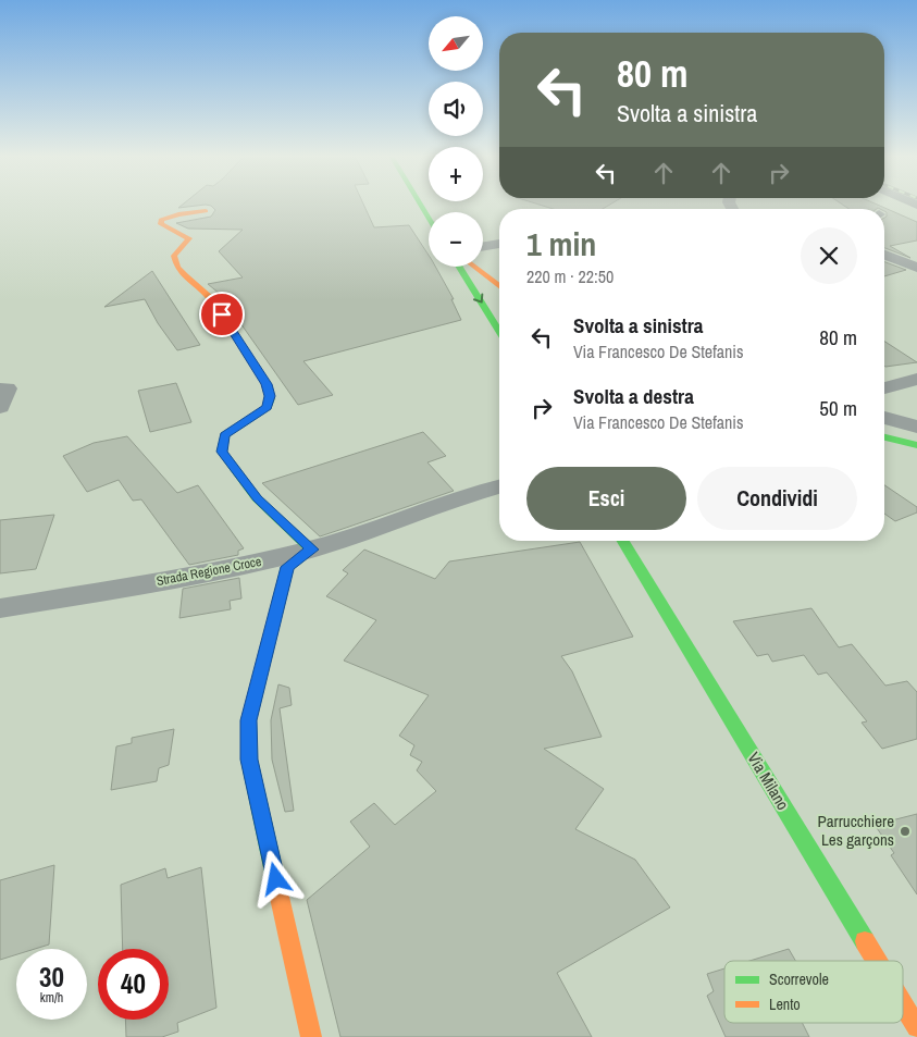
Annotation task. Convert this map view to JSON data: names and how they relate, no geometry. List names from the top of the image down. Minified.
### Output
{"streets":{"main road":["Via Milano"],"street":["Strada Regione Croce"]},"places":["Parrucchiere Les garçons"],"legend":["Scorrevole","Lento"],"north":"bottom left","page":{"map_buttons":["+","−"],"turn":["80 m","Svolta a sinistra"],"heading":["1 min","220 m · 22:50"],"list":[{"name":"Svolta a sinistra","note":"Via Francesco De Stefanis","value":"80 m"},{"name":"Svolta a destra","note":"Via Francesco De Stefanis","value":"50 m"}],"buttons":["Esci","Condividi"],"speed":"30 km/h","limit":"40"}}
